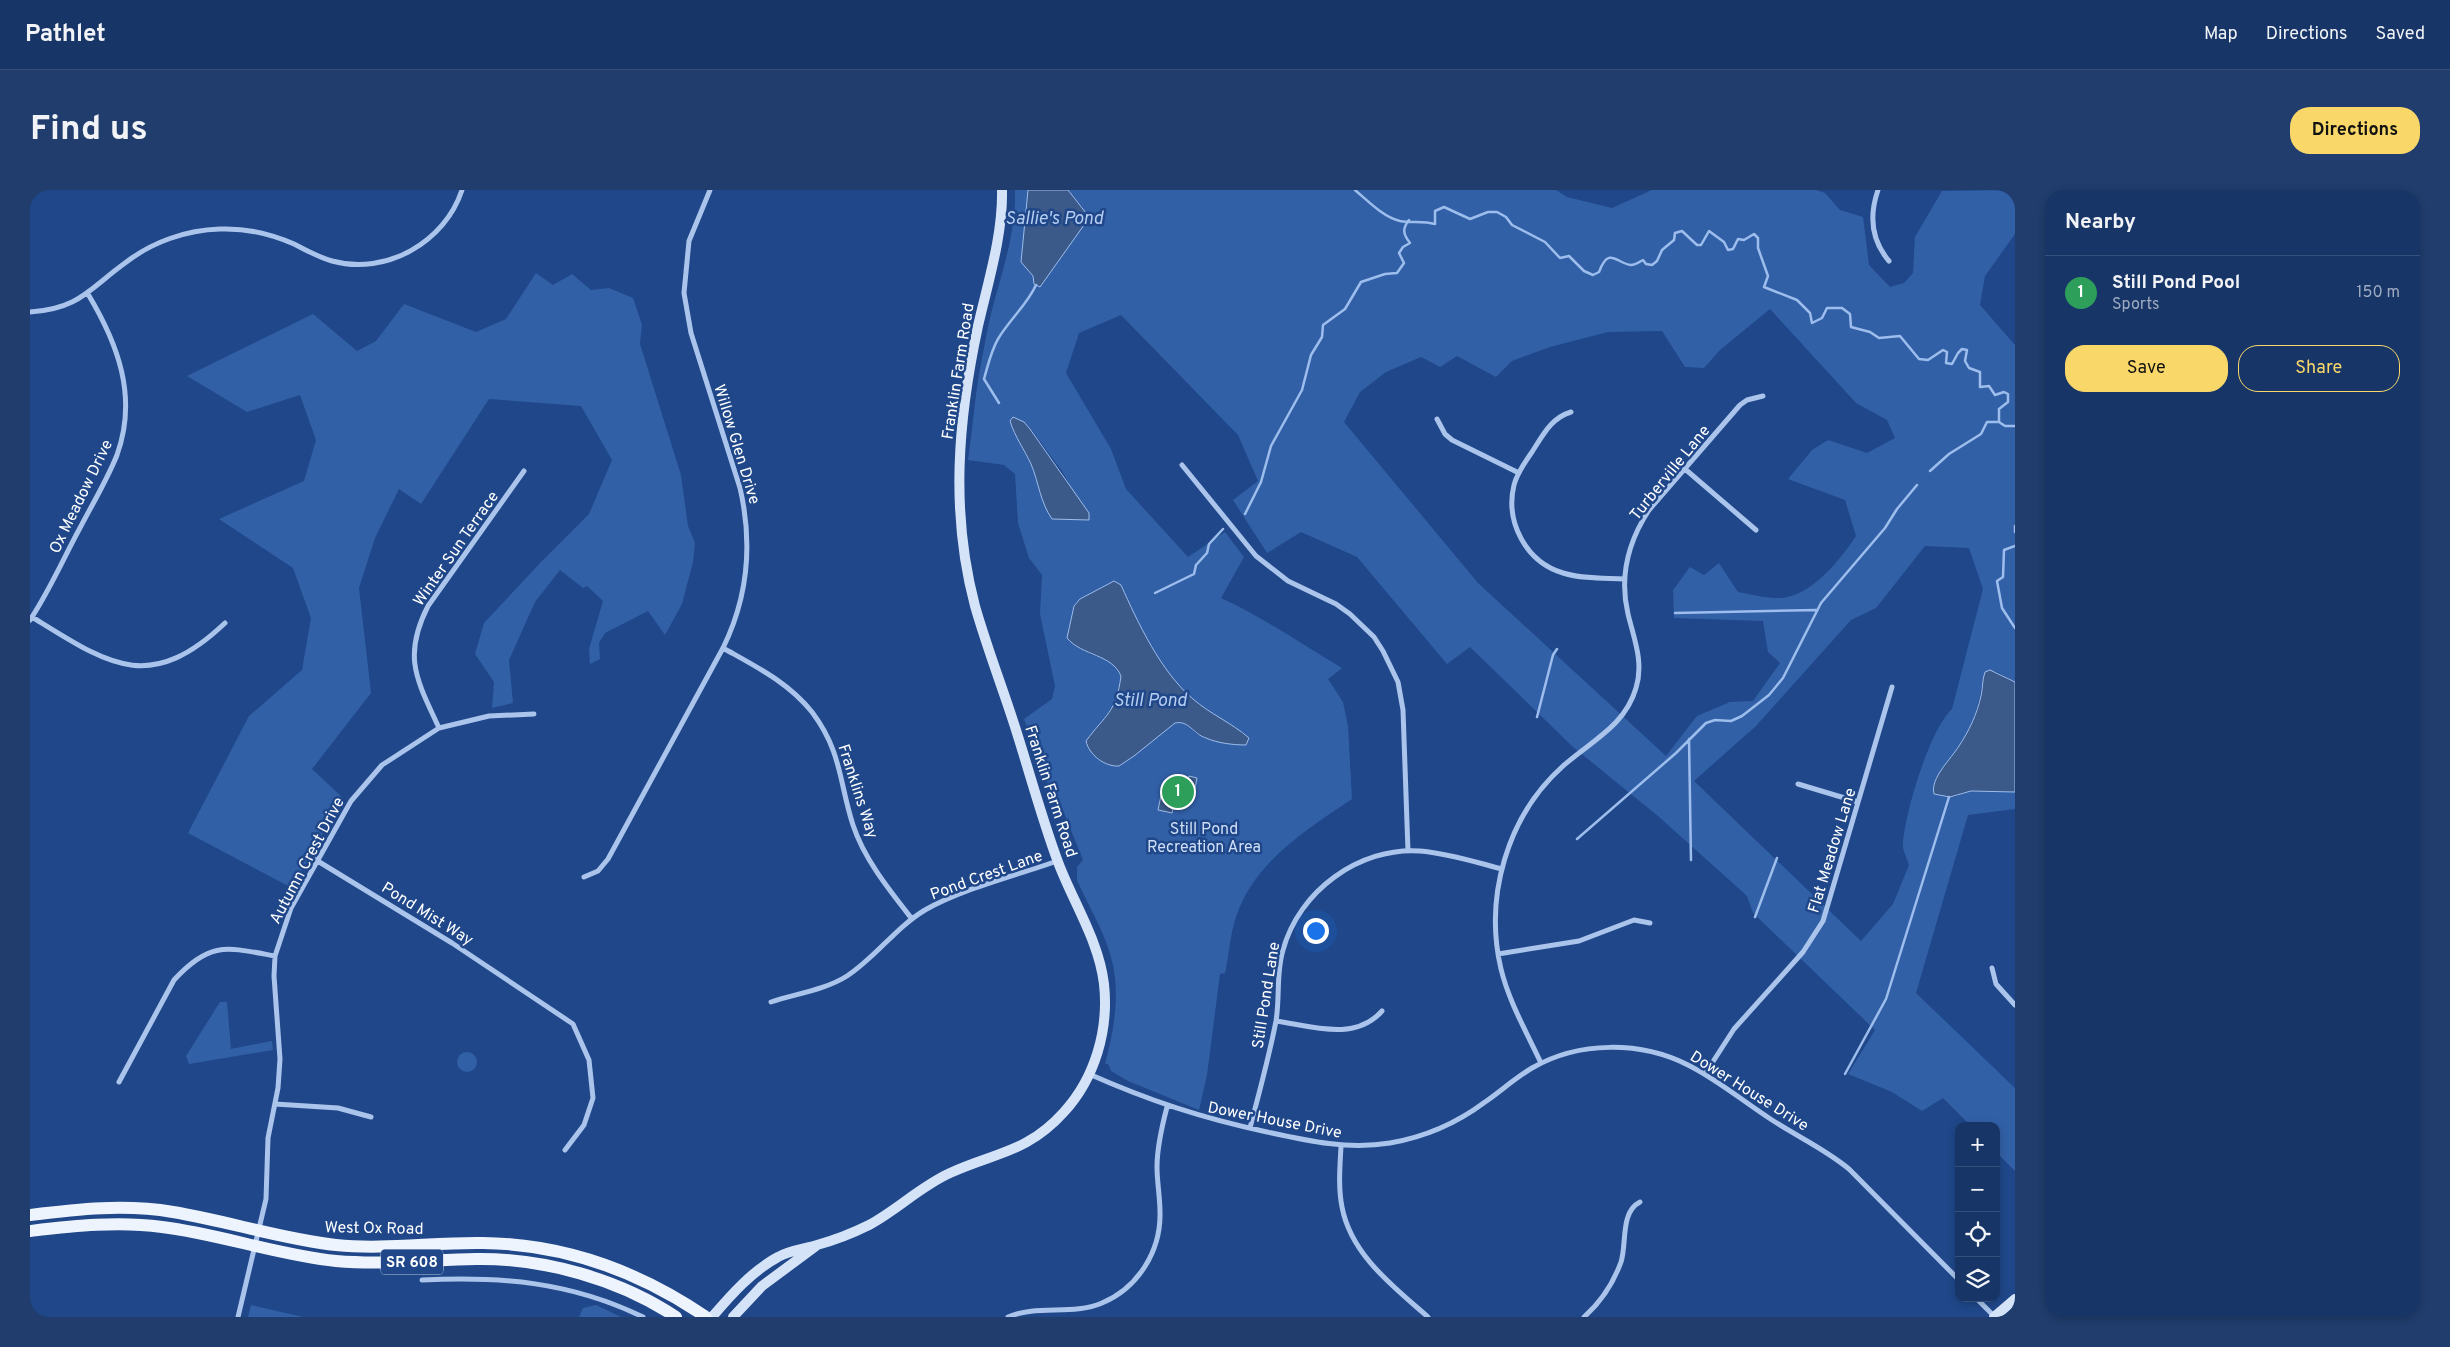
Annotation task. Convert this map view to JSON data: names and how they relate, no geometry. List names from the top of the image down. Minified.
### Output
{"streets":{"main road":["West Ox Road","SR 608"],"street":["Franklin Farm Road","Willow Glen Drive","Turberville Lane","Ox Meadow Drive","Winter Sun Terrace","Franklins Way","Flat Meadow Lane","Autumn Crest Drive","Pond Crest Lane","Pond Mist Way","Still Pond Lane","Dower House Drive"]},"crossings":[["Franklin Farm Road","Pond Crest Lane"],["Franklin Farm Road","Dower House Drive"],["Willow Glen Drive","Franklins Way"],["Turberville Lane","Still Pond Lane"],["Turberville Lane","Dower House Drive"],["Winter Sun Terrace","Autumn Crest Drive"],["Franklins Way","Pond Crest Lane"],["Flat Meadow Lane","Dower House Drive"],["Autumn Crest Drive","Pond Mist Way"],["Autumn Crest Drive","West Ox Road"],["Still Pond Lane","Dower House Drive"]],"water":["Sallie's Pond","Still Pond"],"parks":["Still Pond Recreation Area"],"page":{"header":"Pathlet","nav":["Map","Directions","Saved"],"buttons":["Directions",["Save","Share"]],"title":"Find us","heading":"Nearby","list":[{"mark":"1","name":"Still Pond Pool","note":"Sports","value":"150 m"}],"pins":"1","map_buttons":["+","−"]}}
